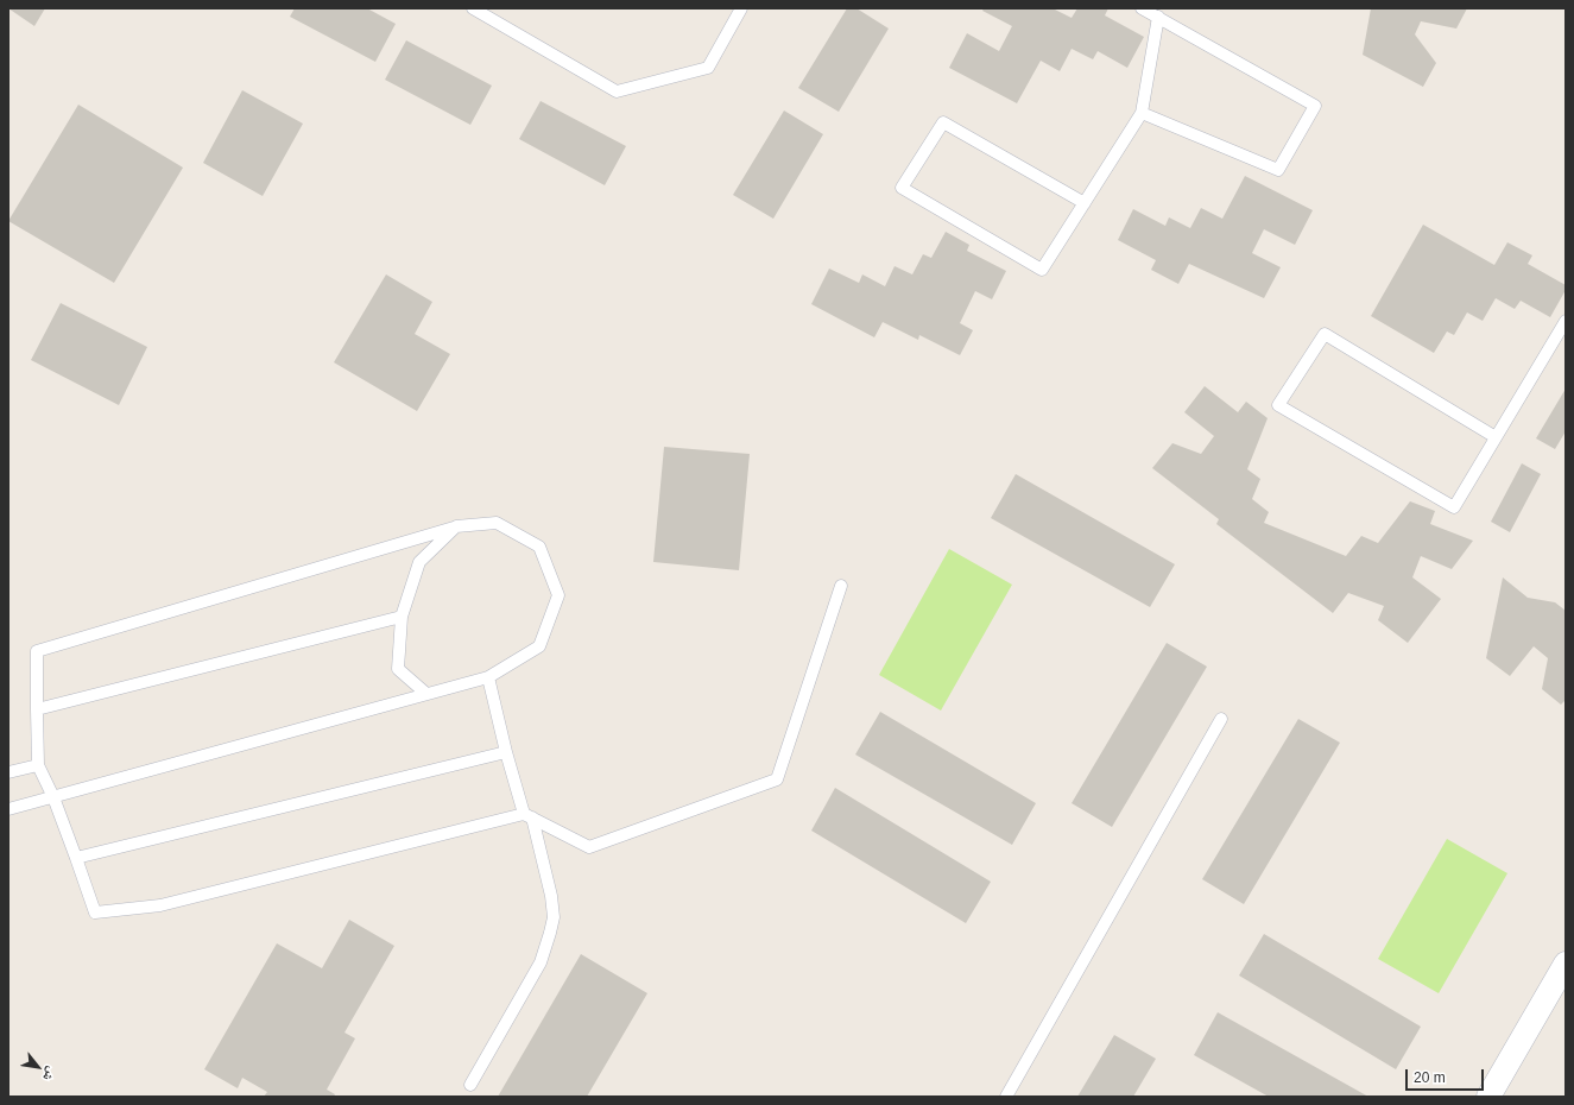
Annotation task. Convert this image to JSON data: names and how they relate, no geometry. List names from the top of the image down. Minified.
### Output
{"scale_bar":"20 m","north":"bottom right"}
